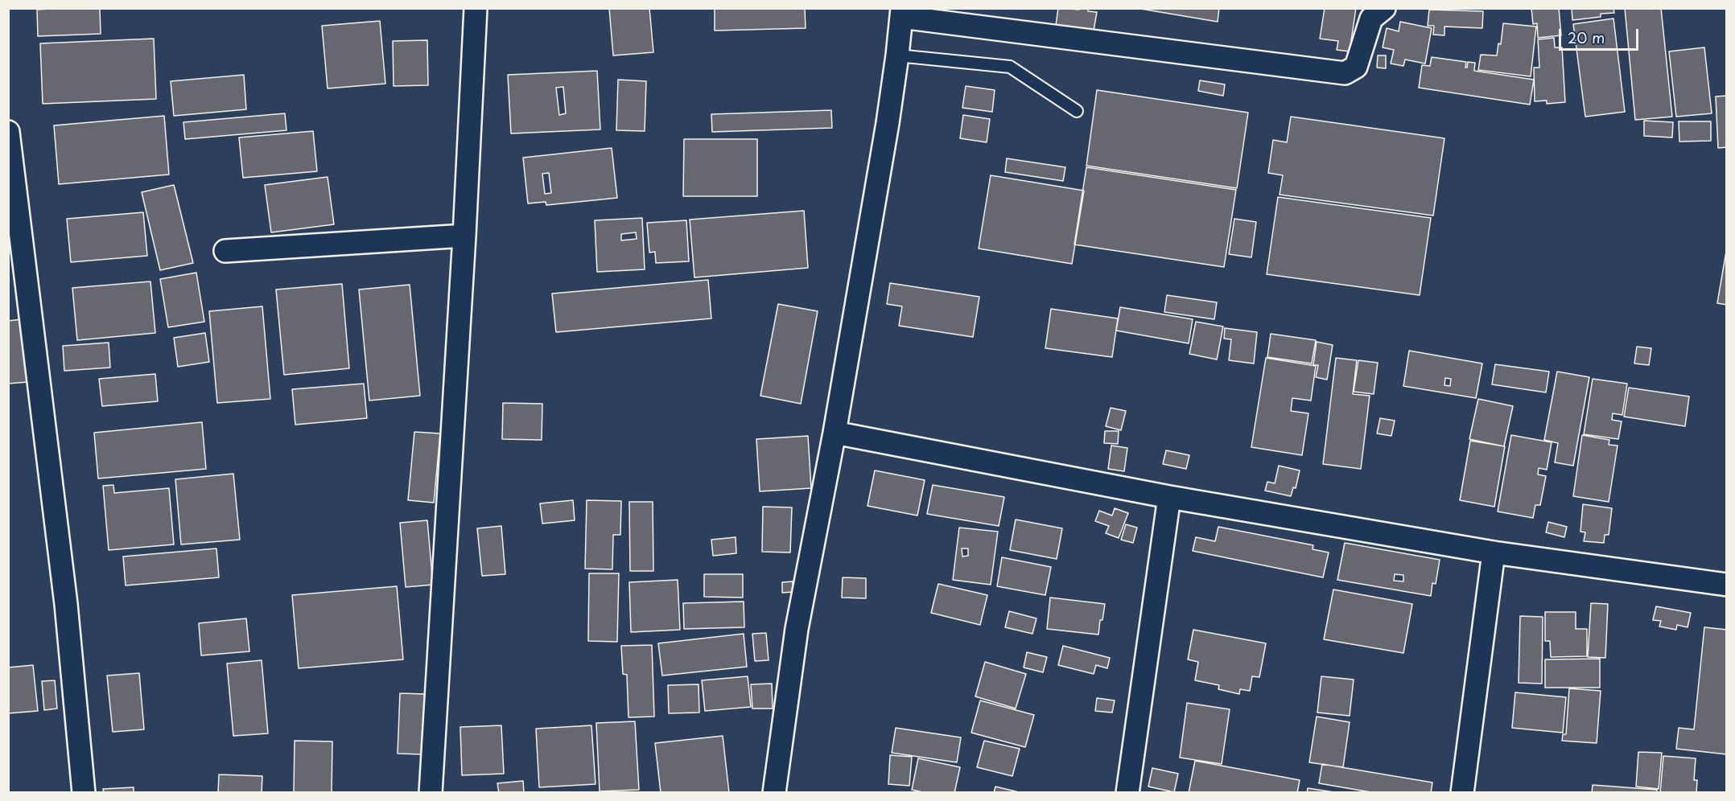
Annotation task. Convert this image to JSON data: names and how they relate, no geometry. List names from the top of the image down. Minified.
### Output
{"scale_bar":"20 m"}
